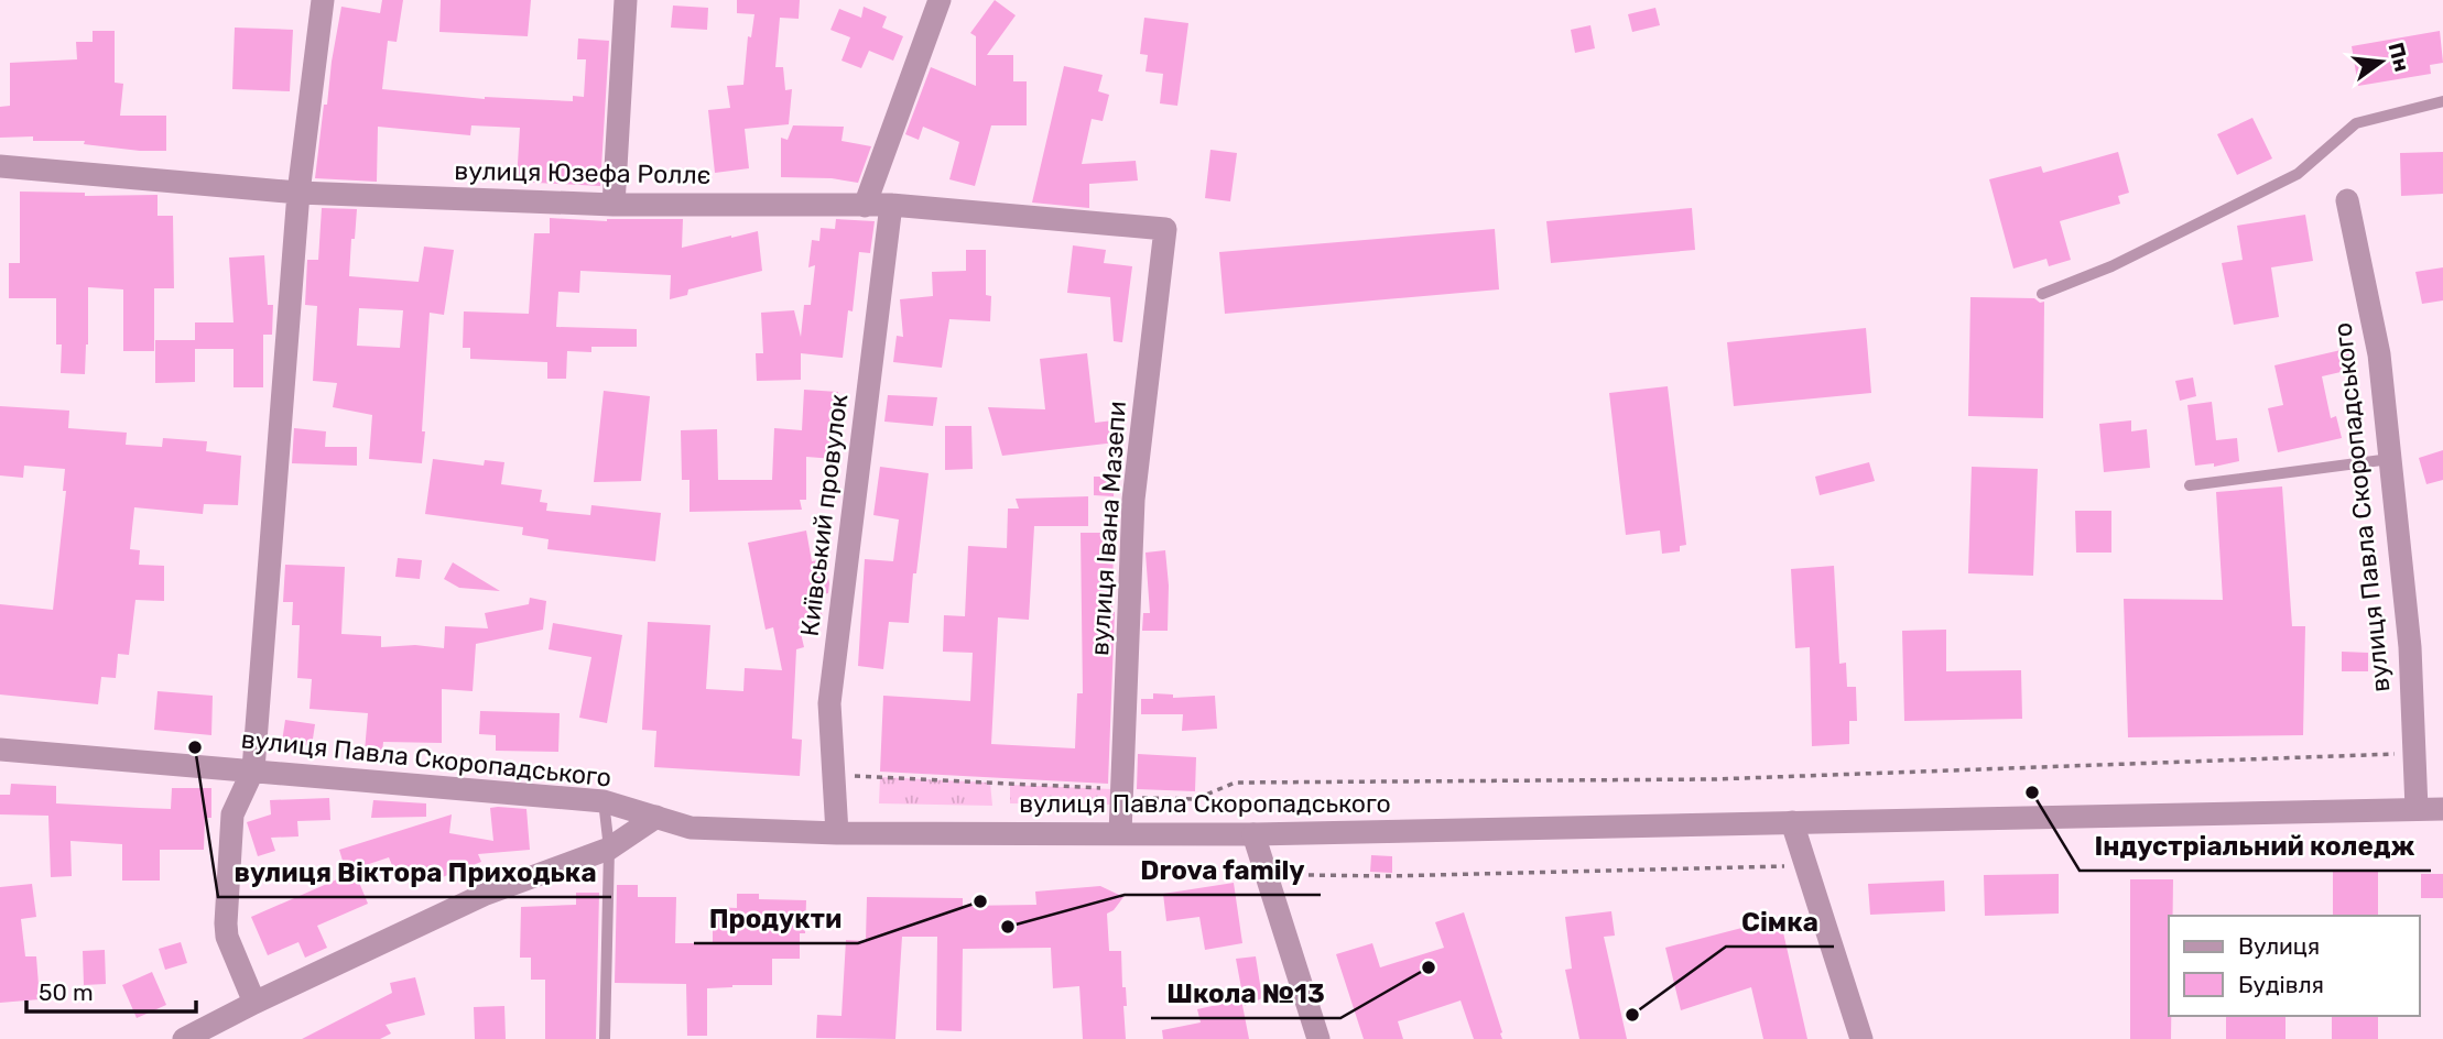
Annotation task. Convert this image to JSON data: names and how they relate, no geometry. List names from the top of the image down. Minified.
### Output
{"streets":{"street":["вулиця Юзефа Роллє","вулиця Павла Скоропадського","Київський провулок","вулиця Івана Мазепи"]},"crossings":[["вулиця Юзефа Роллє","Київський провулок"],["вулиця Юзефа Роллє","вулиця Івана Мазепи"],["вулиця Павла Скоропадського","Київський провулок"],["вулиця Павла Скоропадського","вулиця Івана Мазепи"]],"places":["вулиця Віктора Приходька","Індустріальний коледж","Продукти","Drova family","Школа №13","Сімка"],"legend":["Вулиця","Будівля"],"scale_bar":"50 m","north":"right"}
